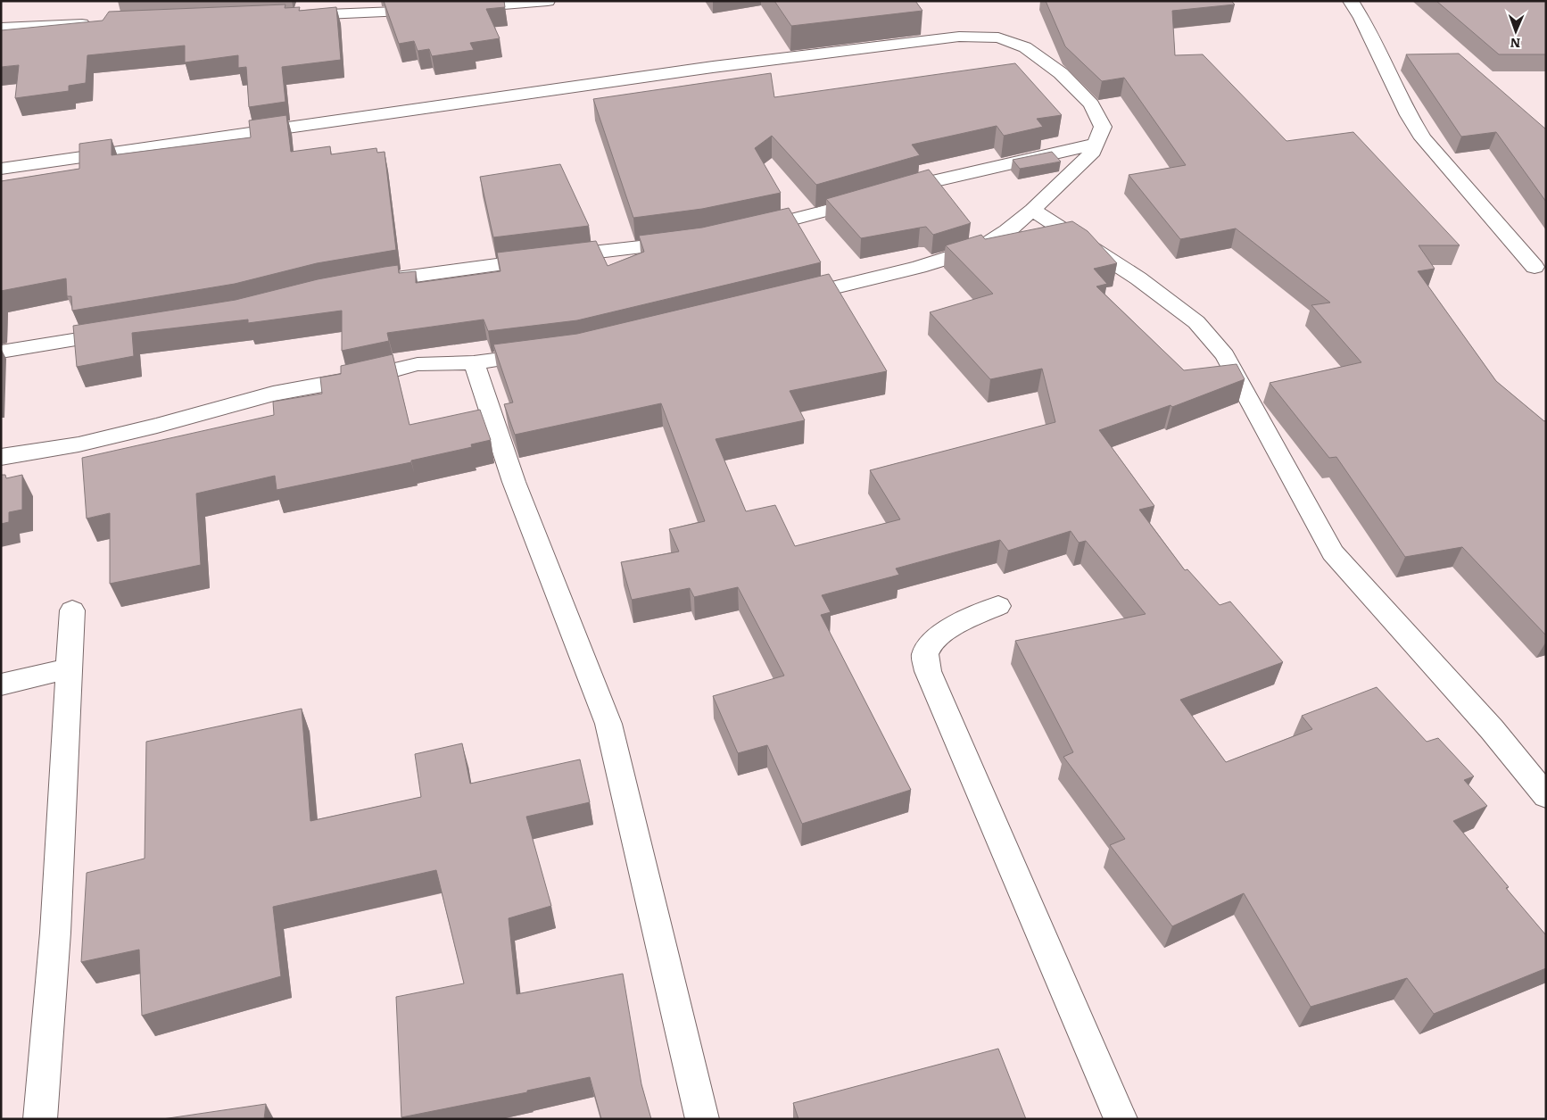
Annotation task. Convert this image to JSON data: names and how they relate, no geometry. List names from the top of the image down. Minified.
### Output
{"north":"bottom"}
